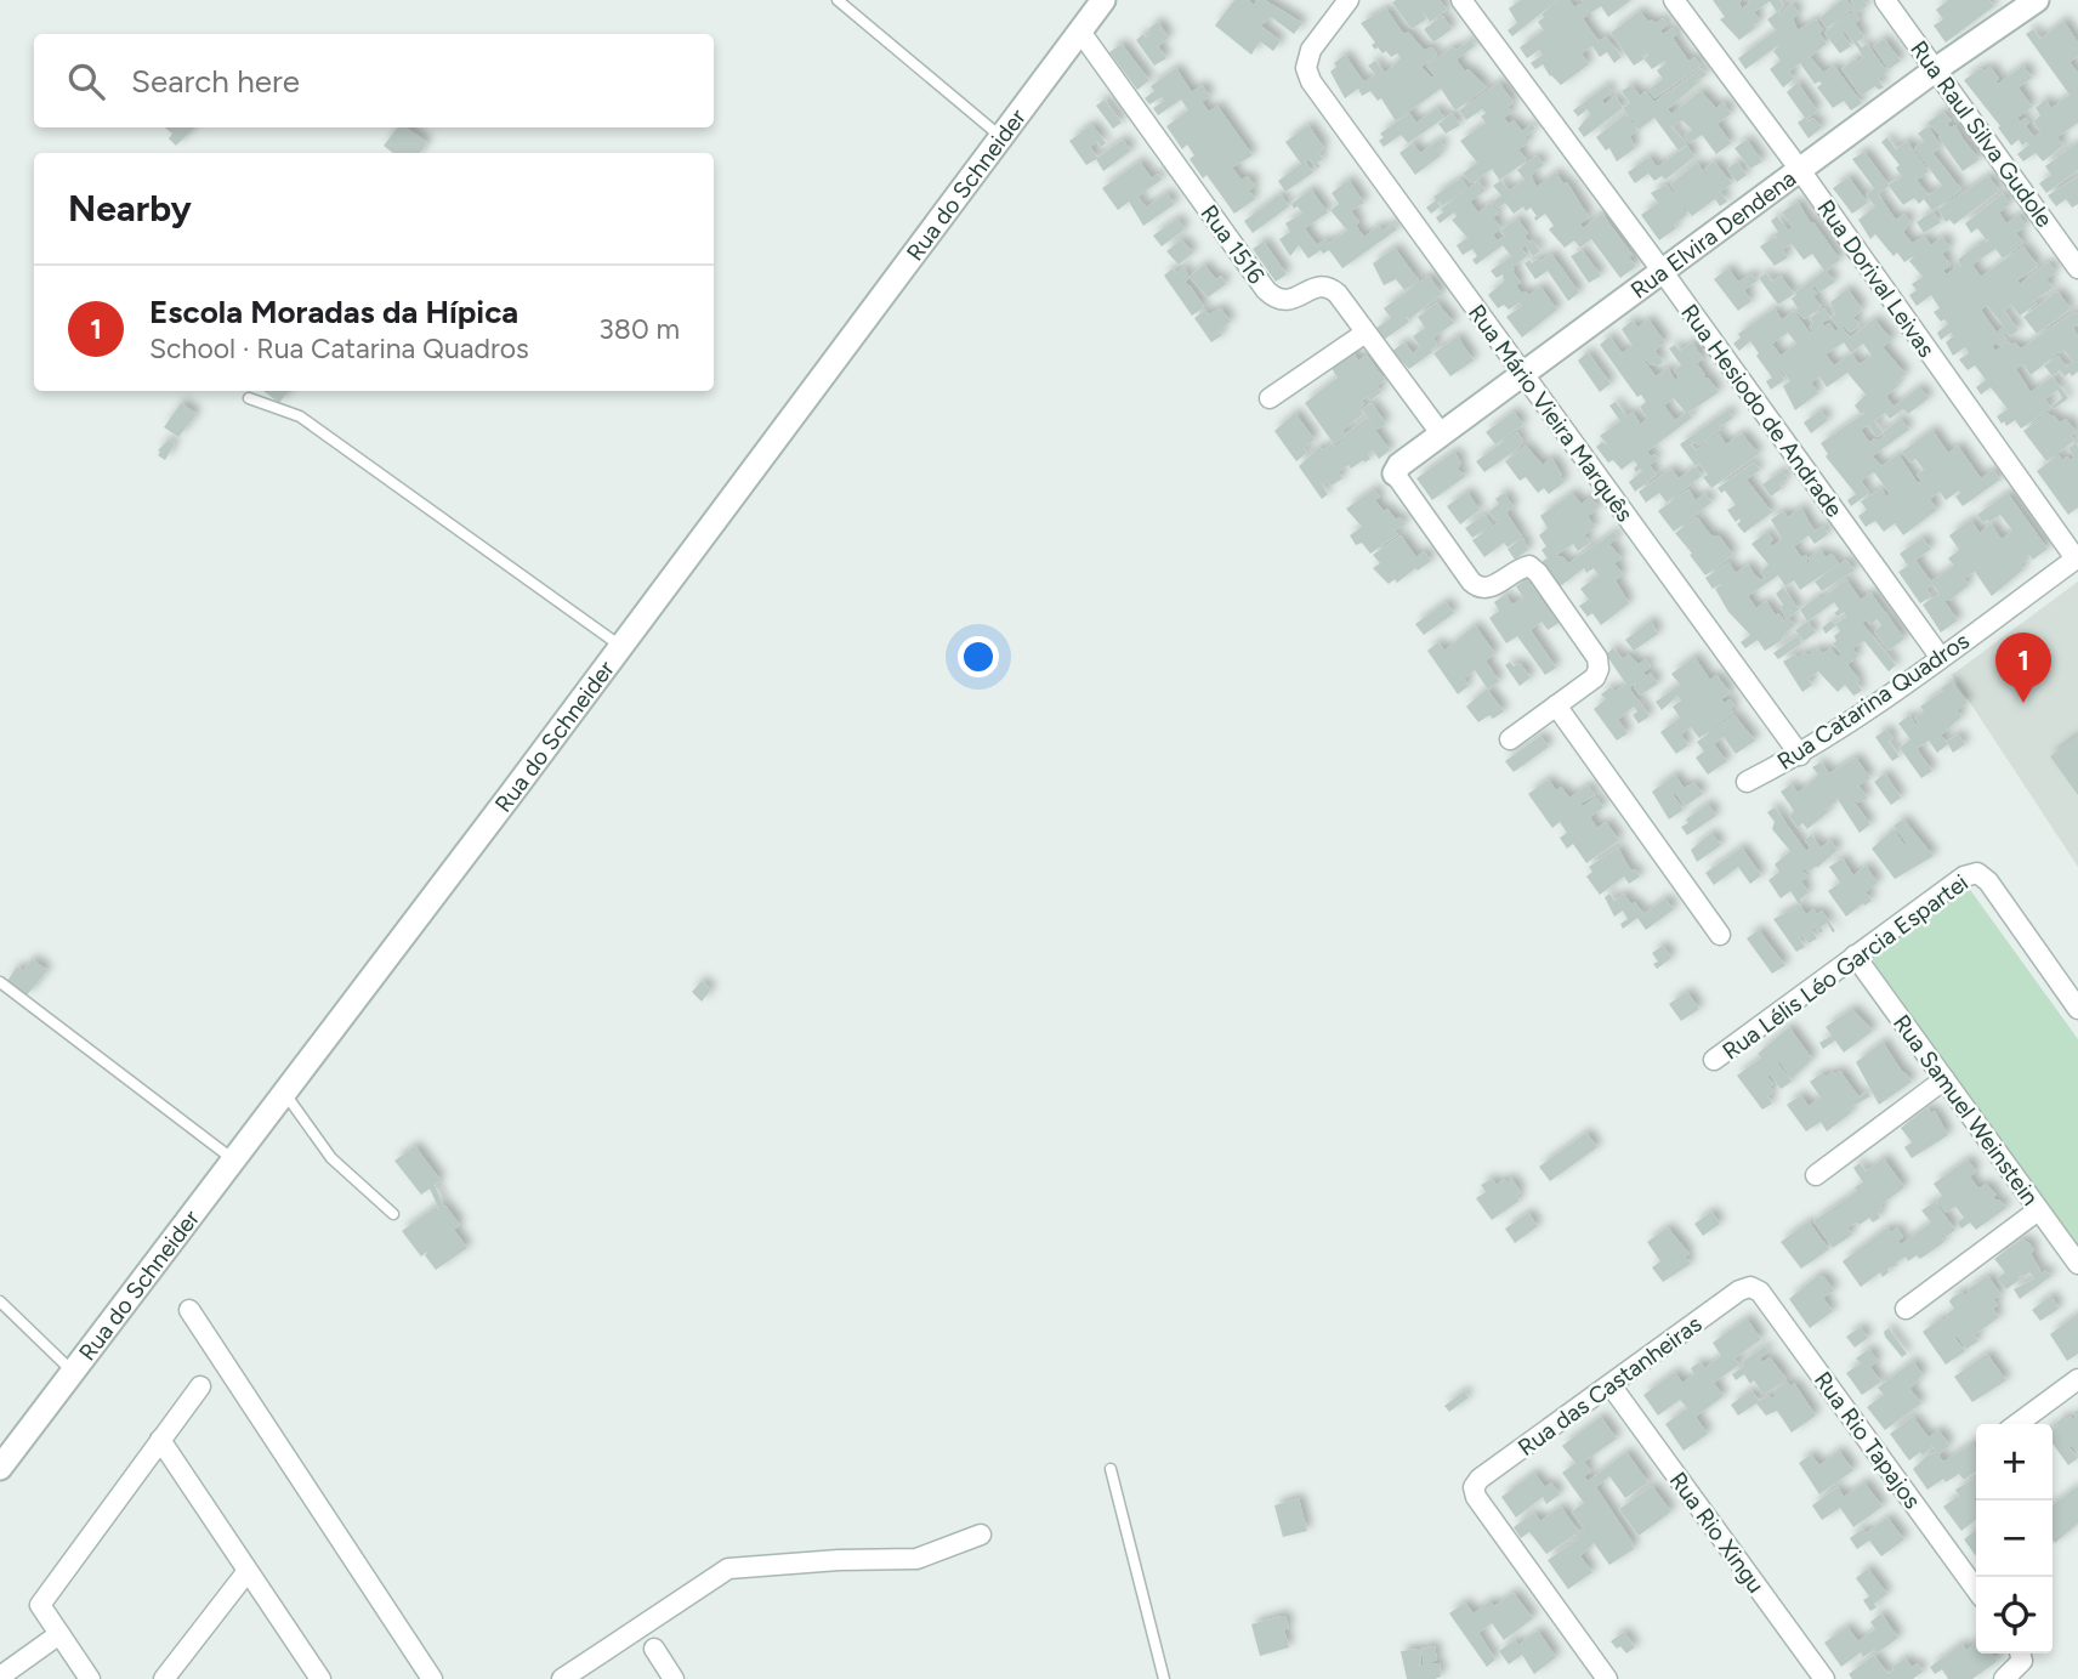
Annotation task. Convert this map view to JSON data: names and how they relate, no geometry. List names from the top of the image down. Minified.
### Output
{"streets":{"street":["Rua Raul Silva Gudole","Rua do Schneider","Rua Elvira Dendena","Rua 1516","Rua Dorival Leivas","Rua Hesiodo de Andrade","Rua Mário Vieira Marquês","Rua Catarina Quadros","Rua Lélis Léo Garcia Espartei","Rua Samuel Weinstein","Rua das Castanheiras","Rua Rio Tapajos","Rua Rio Xingu"]},"crossings":[["Rua Raul Silva Gudole","Rua Elvira Dendena"],["Rua do Schneider","Rua 1516"],["Rua Elvira Dendena","Rua 1516"],["Rua Elvira Dendena","Rua Dorival Leivas"],["Rua Elvira Dendena","Rua Hesiodo de Andrade"],["Rua Elvira Dendena","Rua Mário Vieira Marquês"],["Rua Dorival Leivas","Rua Catarina Quadros"],["Rua Hesiodo de Andrade","Rua Catarina Quadros"],["Rua Mário Vieira Marquês","Rua Catarina Quadros"],["Rua Lélis Léo Garcia Espartei","Rua Samuel Weinstein"],["Rua das Castanheiras","Rua Rio Tapajos"],["Rua das Castanheiras","Rua Rio Xingu"]],"page":{"search":"Search here","heading":"Nearby","list":[{"mark":"1","name":"Escola Moradas da Hípica","note":"School · Rua Catarina Quadros","value":"380 m"}],"pins":"1","map_buttons":["+","−"]}}
